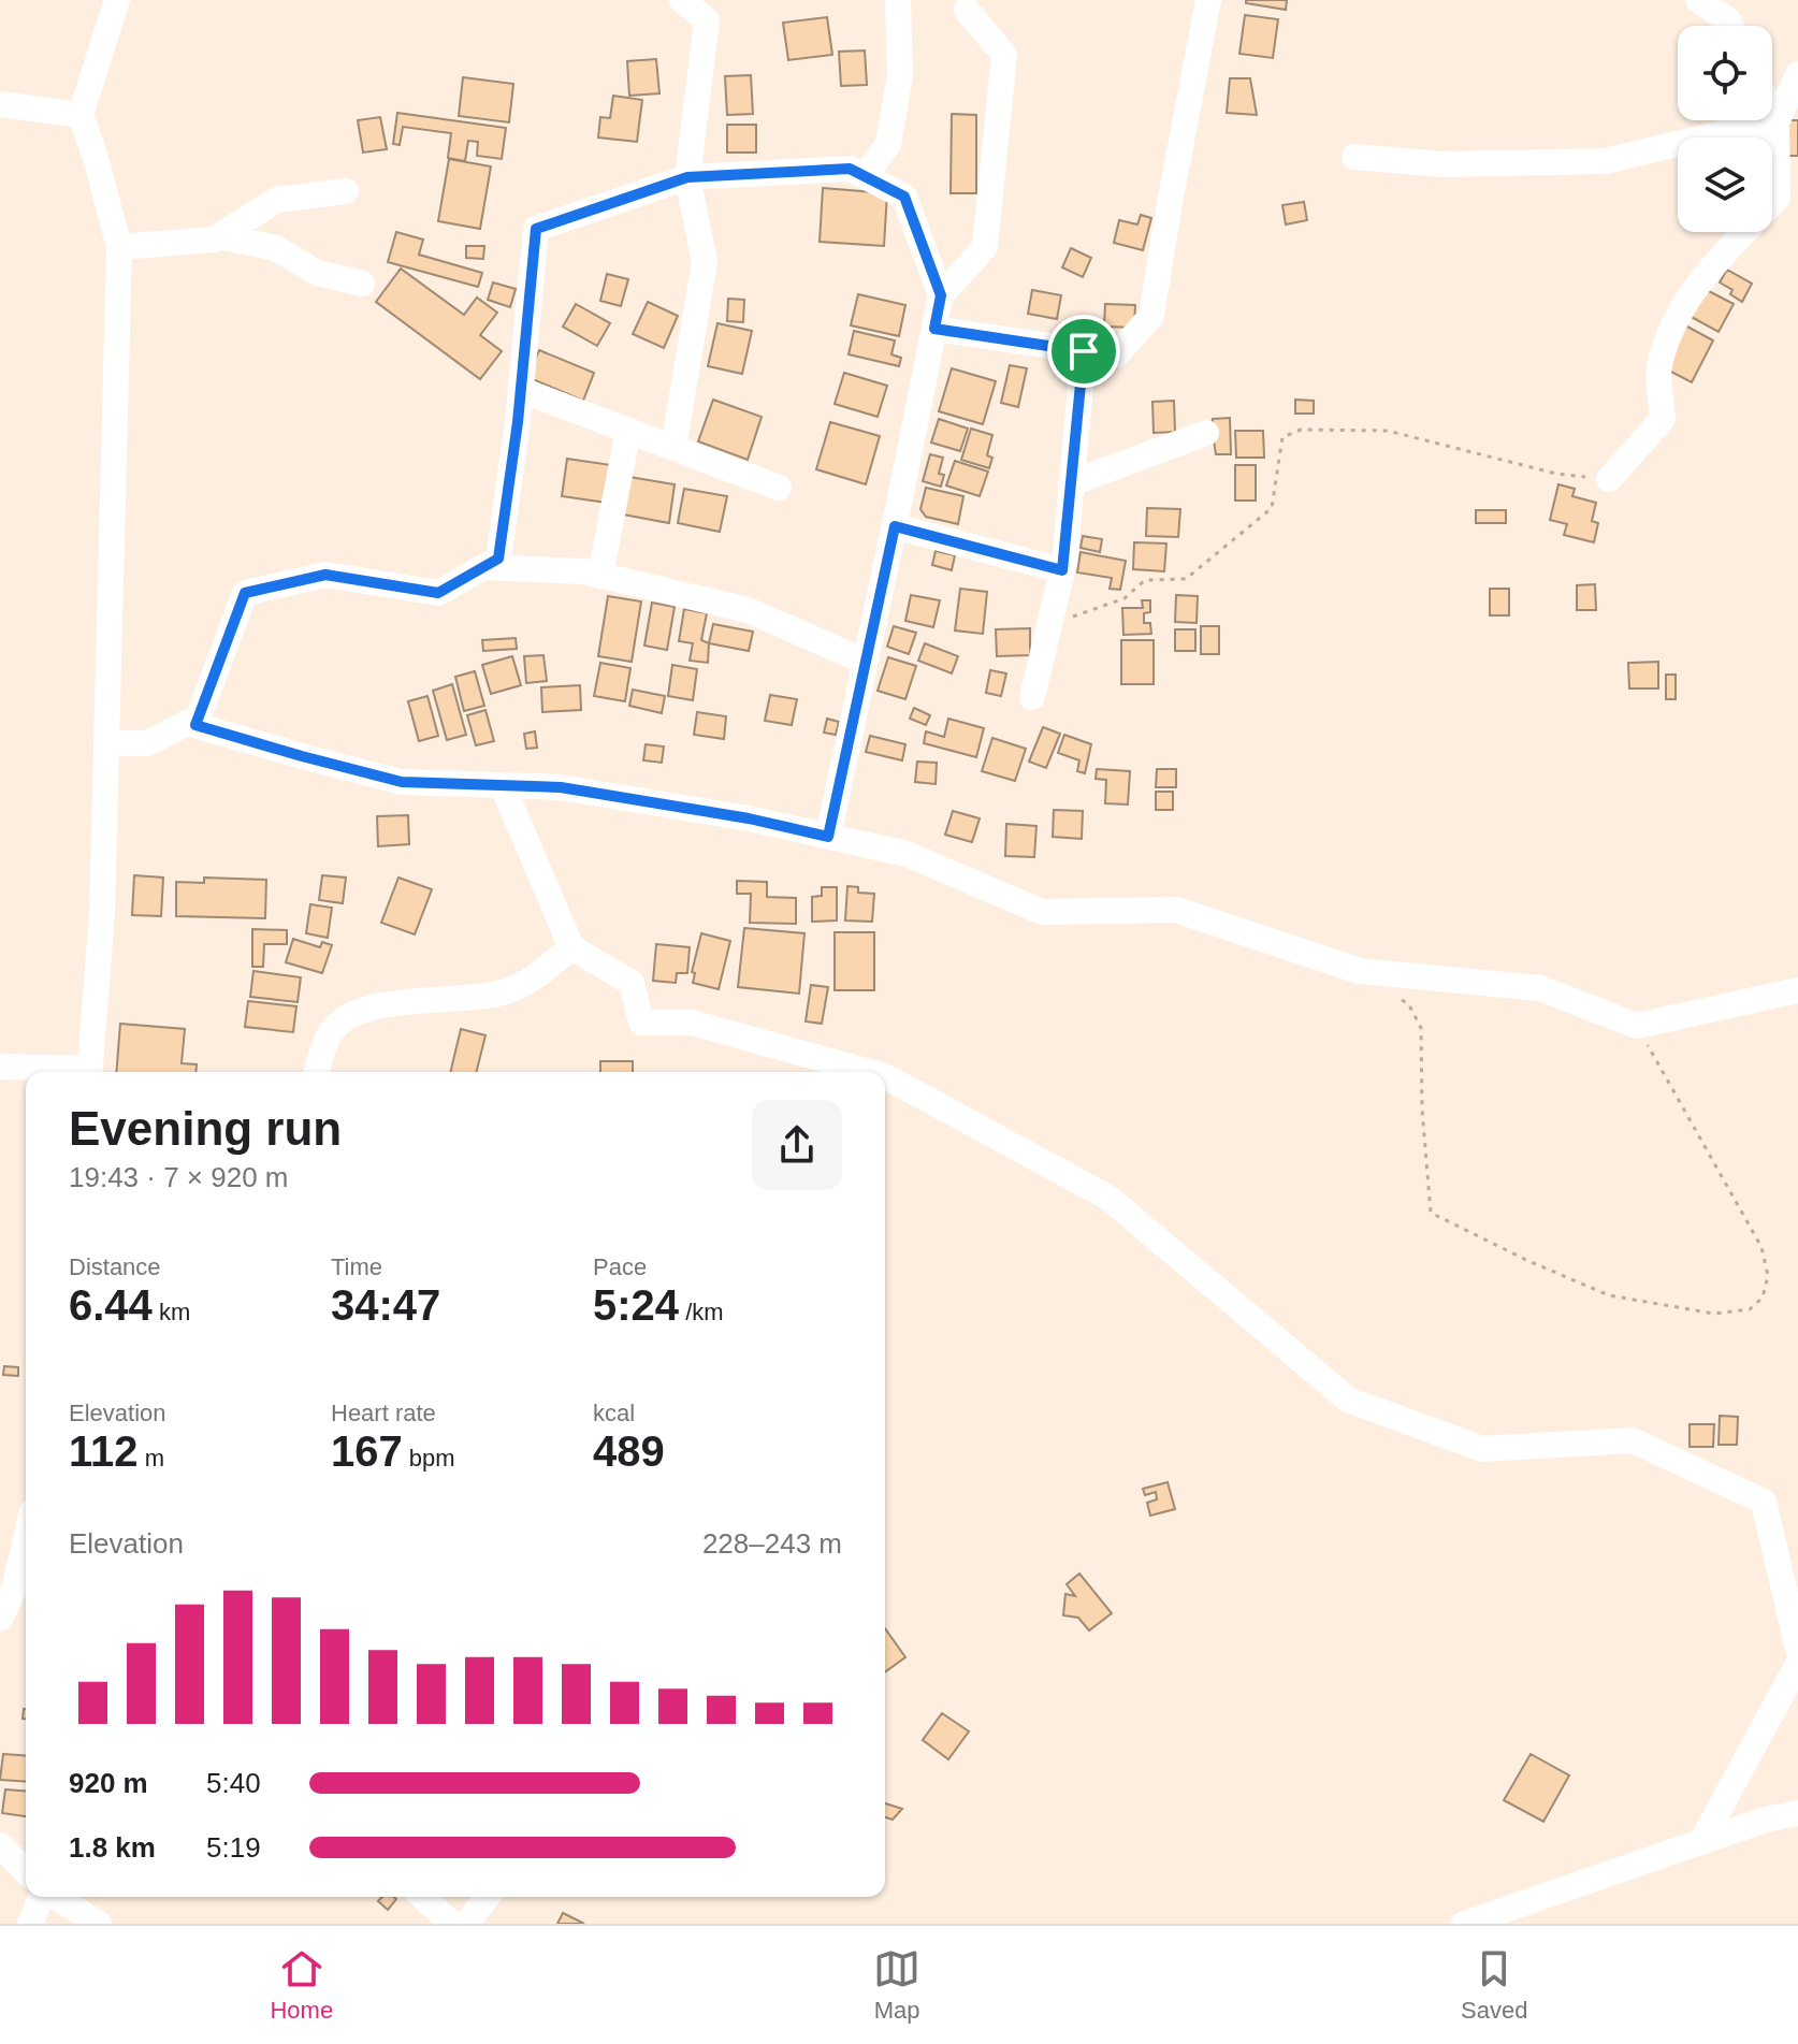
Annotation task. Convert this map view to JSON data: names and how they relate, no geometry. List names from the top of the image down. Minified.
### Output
{"page":{"heading":["Evening run","19:43 · 7 × 920 m"],"stats":[["Distance","6.44 km"],["Time","34:47"],["Pace","5:24 /km"],["Elevation","112 m"],["Heart rate","167 bpm"],["kcal","489"]],"chart":["Elevation","228–243 m"],"list":[{"name":"920 m","note":"5:40"},{"name":"1.8 km","note":"5:19"}],"tabs":["Home","Map","Saved"]}}
